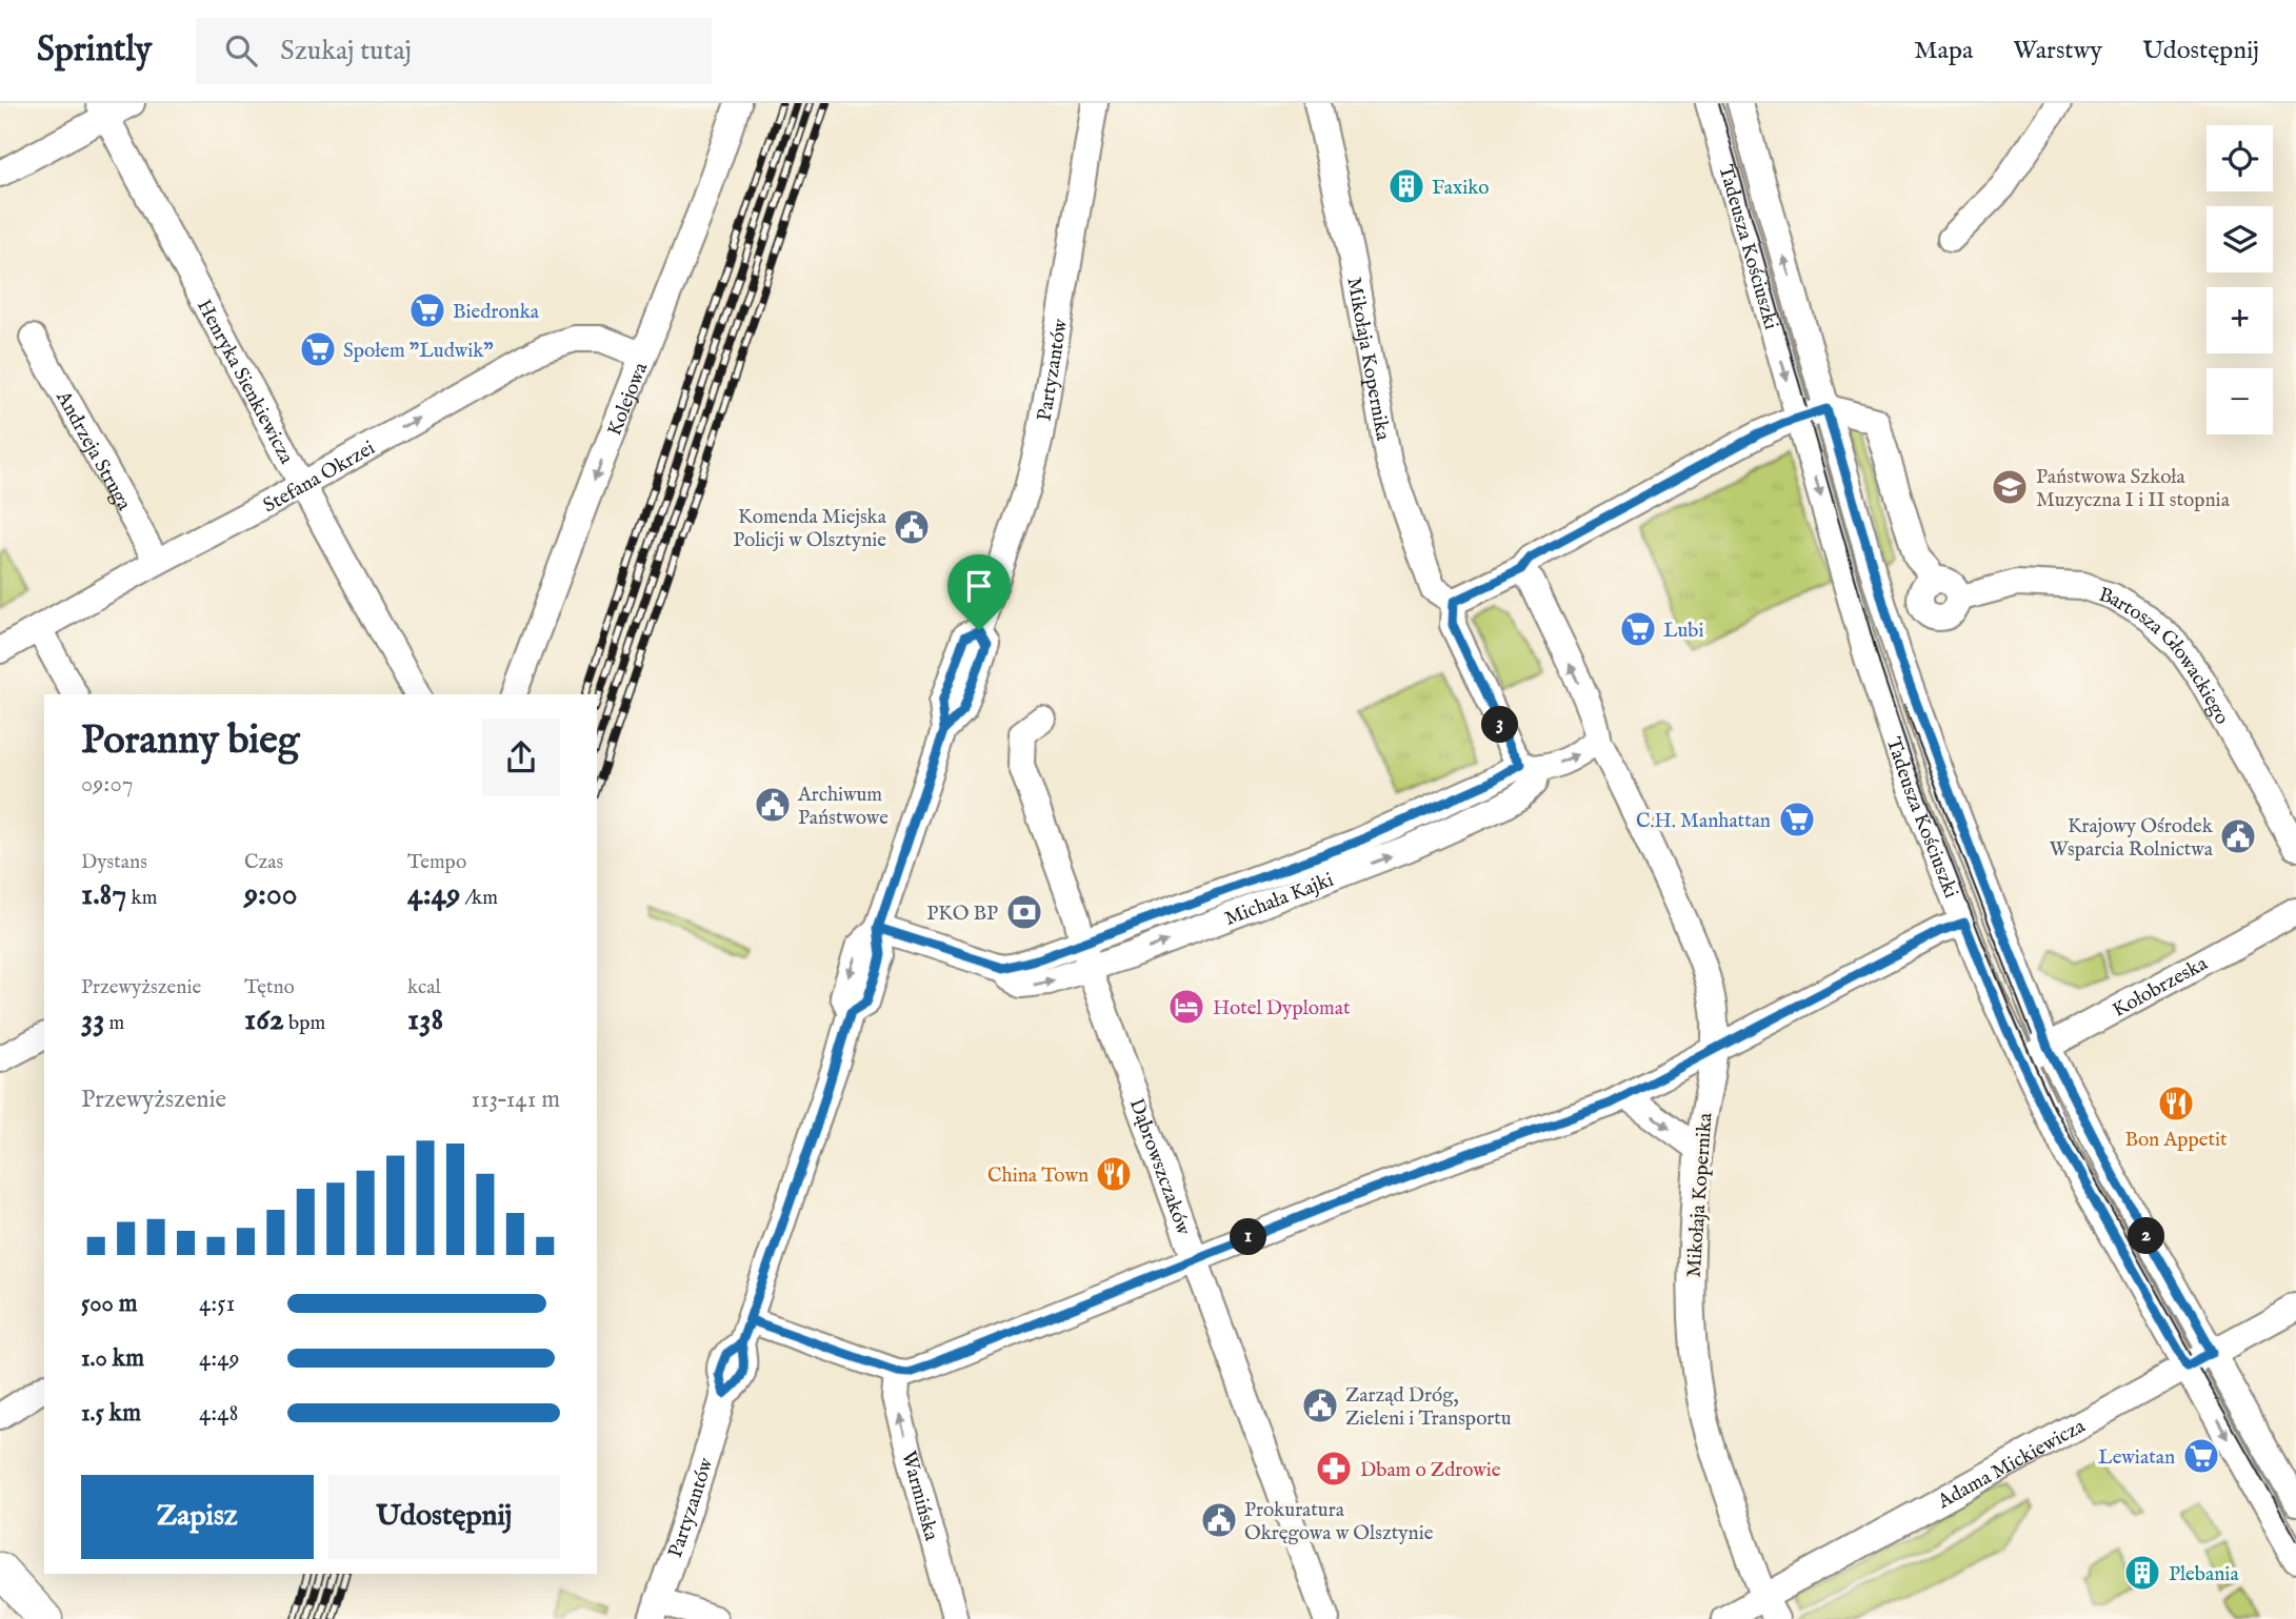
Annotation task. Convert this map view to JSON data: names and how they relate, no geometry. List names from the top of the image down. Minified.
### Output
{"streets":{"street":["Tadeusza Kościuszki","Mikołaja Kopernika","Partyzantów","Henryka Sienkiewicza","Kolejowa","Andrzeja Struga","Stefana Okrzei","Bartosza Głowackiego","Michała Kajki","Kołobrzeska","Dąbrowszczaków","Adama Mickiewicza","Warmińska"]},"crossings":[["Tadeusza Kościuszki","Bartosza Głowackiego"],["Tadeusza Kościuszki","Kołobrzeska"],["Tadeusza Kościuszki","Adama Mickiewicza"],["Mikołaja Kopernika","Adama Mickiewicza"],["Partyzantów","Michała Kajki"],["Henryka Sienkiewicza","Stefana Okrzei"],["Kolejowa","Stefana Okrzei"],["Andrzeja Struga","Stefana Okrzei"],["Michała Kajki","Dąbrowszczaków"]],"one_way":["Kolejowa","Stefana Okrzei","Warmińska"],"places":{"building":["Faxiko","Plebania"],"supermarket":["Biedronka","Społem \"Ludwik\"","Lubi","C.H. Manhattan","Lewiatan"],"school or university":["Państwowa Szkoła Muzyczna I i II stopnia"],"public building":["Komenda Miejska Policji w Olsztynie","Archiwum Państwowe","Krajowy Ośrodek Wsparcia Rolnictwa","Zarząd Dróg, Zieleni i Transportu","Prokuratura Okręgowa w Olsztynie"],"bank":["PKO BP"],"hotel":["Hotel Dyplomat"],"restaurant":["Bon Appetit","China Town"],"pharmacy":["Dbam o Zdrowie"]},"page":{"header":"Sprintly","search":"Szukaj tutaj","nav":["Mapa","Warstwy","Udostępnij"],"map_buttons":["+","−"],"heading":["Poranny bieg","09:07"],"pins":["3","2","1"],"stats":[["Dystans","1.87 km"],["Czas","9:00"],["Tempo","4:49 /km"],["Przewyższenie","33 m"],["Tętno","162 bpm"],["kcal","138"]],"chart":["Przewyższenie","113–141 m"],"list":[{"name":"500 m","note":"4:51"},{"name":"1.0 km","note":"4:49"},{"name":"1.5 km","note":"4:48"}],"buttons":["Zapisz","Udostępnij"]}}
